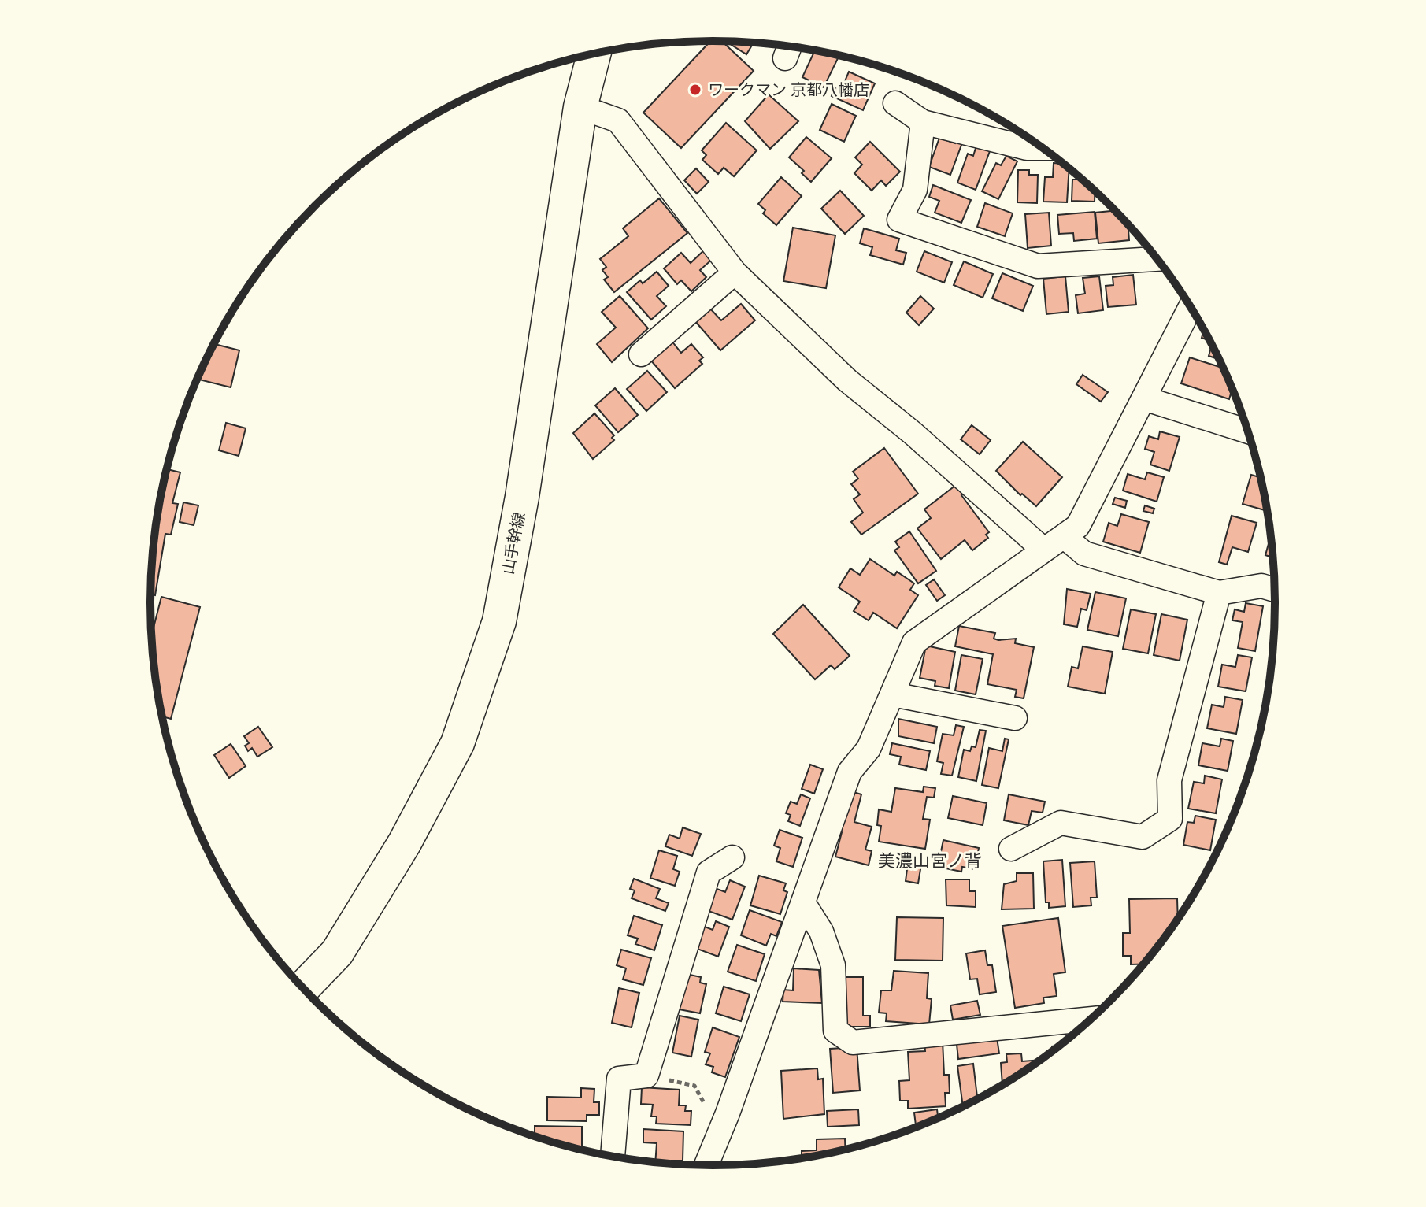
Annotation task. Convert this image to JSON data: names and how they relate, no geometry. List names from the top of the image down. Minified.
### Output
{"streets":{"main road":["山手幹線"]},"districts":["美濃山宮ノ背"],"places":["ワークマン 京都八幡店"]}
